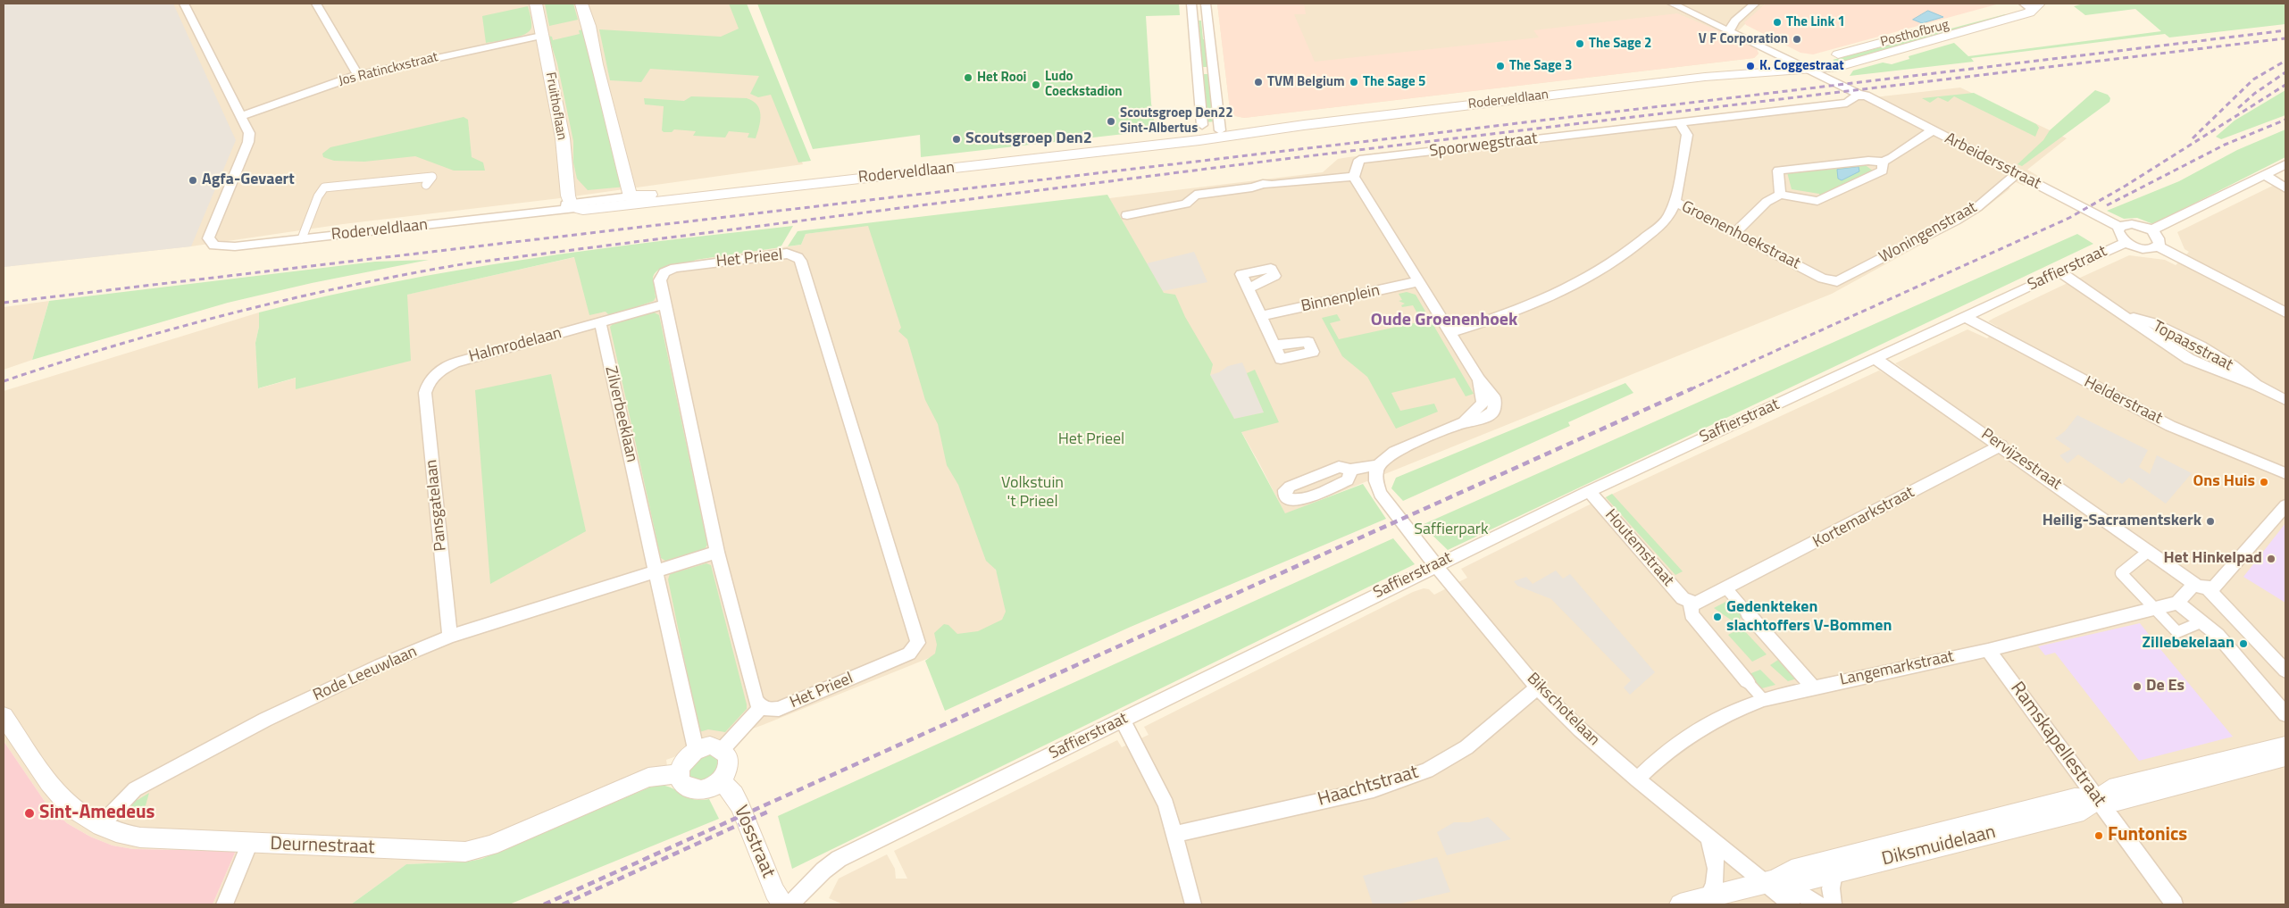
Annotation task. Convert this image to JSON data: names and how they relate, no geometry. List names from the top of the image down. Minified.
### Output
{"streets":{"street":["Posthofbrug","Jos Ratinckxstraat","Roderveldlaan","Fruithoflaan","Spoorwegstraat","Arbeidersstraat","Woningenstraat","Groenenhoekstraat","Het Prieel","Saffierstraat","Binnenplein","Halmrodelaan","Topaasstraat","Helderstraat","Zilverbeeklaan","Pervijzestraat","Pansgatelaan","Kortemarkstraat","Houtemstraat","Langemarkstraat","Rode Leeuwlaan","Bikschotelaan","Ramskapellestraat","Haachtstraat","Vosstraat","Deurnestraat","Diksmuidelaan"]},"crossings":[["Posthofbrug","Roderveldlaan"],["Posthofbrug","Arbeidersstraat"],["Jos Ratinckxstraat","Roderveldlaan"],["Jos Ratinckxstraat","Fruithoflaan"],["Roderveldlaan","Fruithoflaan"],["Roderveldlaan","Arbeidersstraat"],["Spoorwegstraat","Arbeidersstraat"],["Spoorwegstraat","Groenenhoekstraat"],["Arbeidersstraat","Woningenstraat"],["Arbeidersstraat","Saffierstraat"],["Woningenstraat","Groenenhoekstraat"],["Saffierstraat","Topaasstraat"],["Saffierstraat","Helderstraat"],["Saffierstraat","Pervijzestraat"],["Saffierstraat","Houtemstraat"],["Saffierstraat","Bikschotelaan"],["Halmrodelaan","Zilverbeeklaan"],["Halmrodelaan","Pansgatelaan"],["Zilverbeeklaan","Rode Leeuwlaan"],["Zilverbeeklaan","Vosstraat"],["Zilverbeeklaan","Deurnestraat"],["Pervijzestraat","Kortemarkstraat"],["Pansgatelaan","Rode Leeuwlaan"],["Kortemarkstraat","Houtemstraat"],["Langemarkstraat","Bikschotelaan"],["Langemarkstraat","Ramskapellestraat"],["Rode Leeuwlaan","Deurnestraat"],["Bikschotelaan","Haachtstraat"],["Bikschotelaan","Diksmuidelaan"],["Ramskapellestraat","Diksmuidelaan"],["Vosstraat","Deurnestraat"]],"districts":["Oude Groenenhoek"],"parks":["Het Prieel","Volkstuin 't Prieel","Saffierpark"],"places":["The Link 1","V F Corporation","The Sage 2","The Sage 3","K. Coggestraat","Het Rooi","TVM Belgium","The Sage 5","Ludo Coeckstadion","Scoutsgroep Den22 Sint-Albertus","Scoutsgroep Den2","Agfa-Gevaert","Ons Huis","Heilig-Sacramentskerk","Het Hinkelpad","Gedenkteken slachtoffers V-Bommen","Zillebekelaan","De Es","Sint-Amedeus","Funtonics"]}
